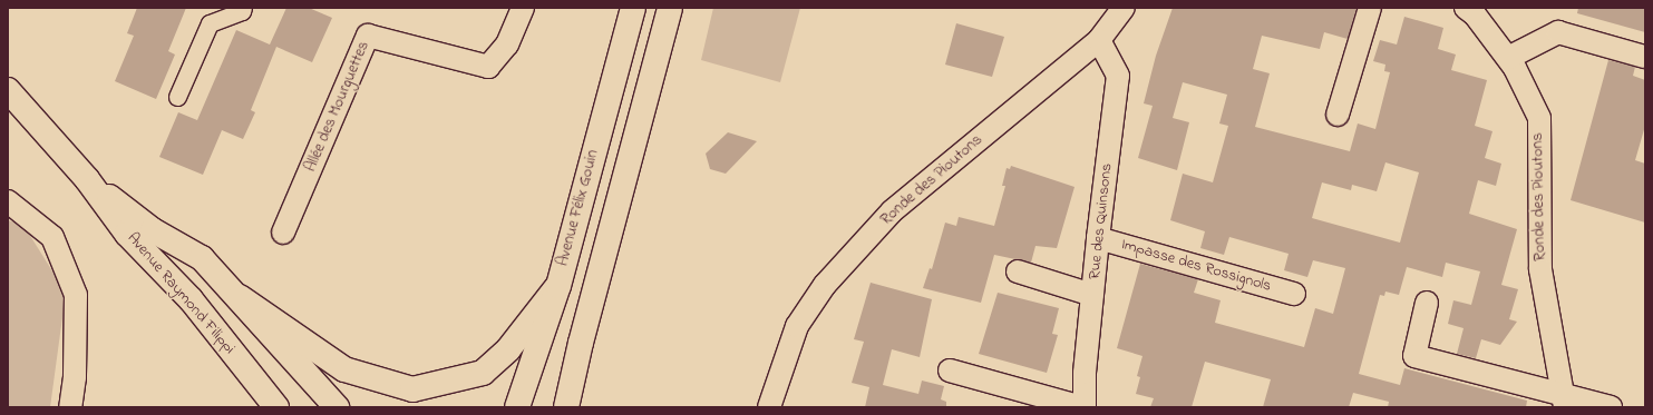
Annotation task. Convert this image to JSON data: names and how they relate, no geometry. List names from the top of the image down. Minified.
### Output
{"streets":{"main road":["Avenue Félix Gouin","Avenue Raymond Filippi"],"street":["Allée des Mourguettes","Ronde des Pioutons","Rue des Quinsons","Impasse des Rossignols"]},"crossings":[["Ronde des Pioutons","Rue des Quinsons"],["Avenue Félix Gouin","Avenue Raymond Filippi"],["Rue des Quinsons","Impasse des Rossignols"]]}
